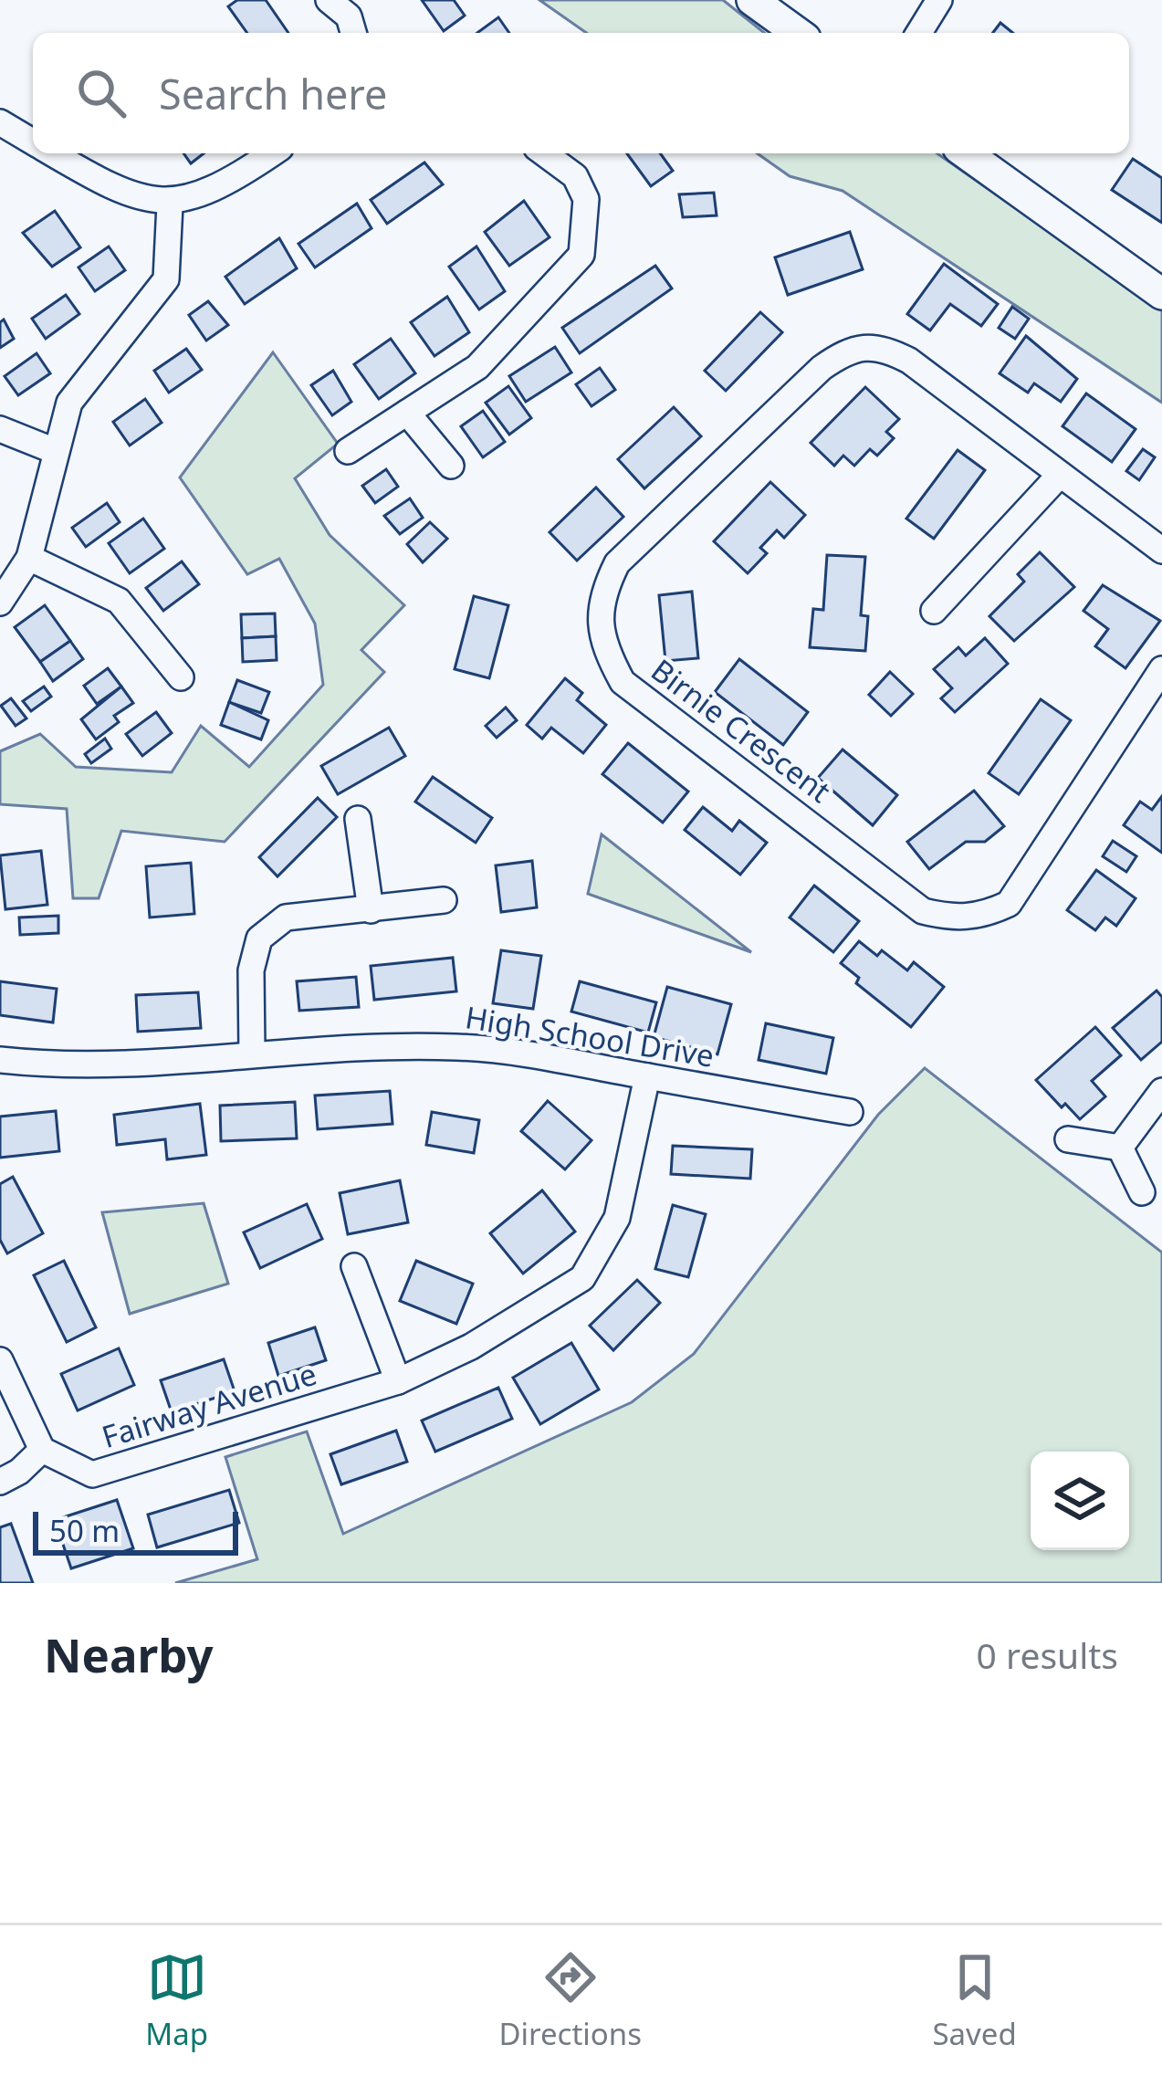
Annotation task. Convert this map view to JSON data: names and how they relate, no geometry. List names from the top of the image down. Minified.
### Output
{"streets":{"street":["Birnie Crescent","High School Drive","Fairway Avenue"]},"crossings":[["High School Drive","Fairway Avenue"]],"scale_bar":"50 m","page":{"search":"Search here","scale":"50 m","heading":["Nearby","0 results"],"nav":["Map","Directions","Saved"]}}
